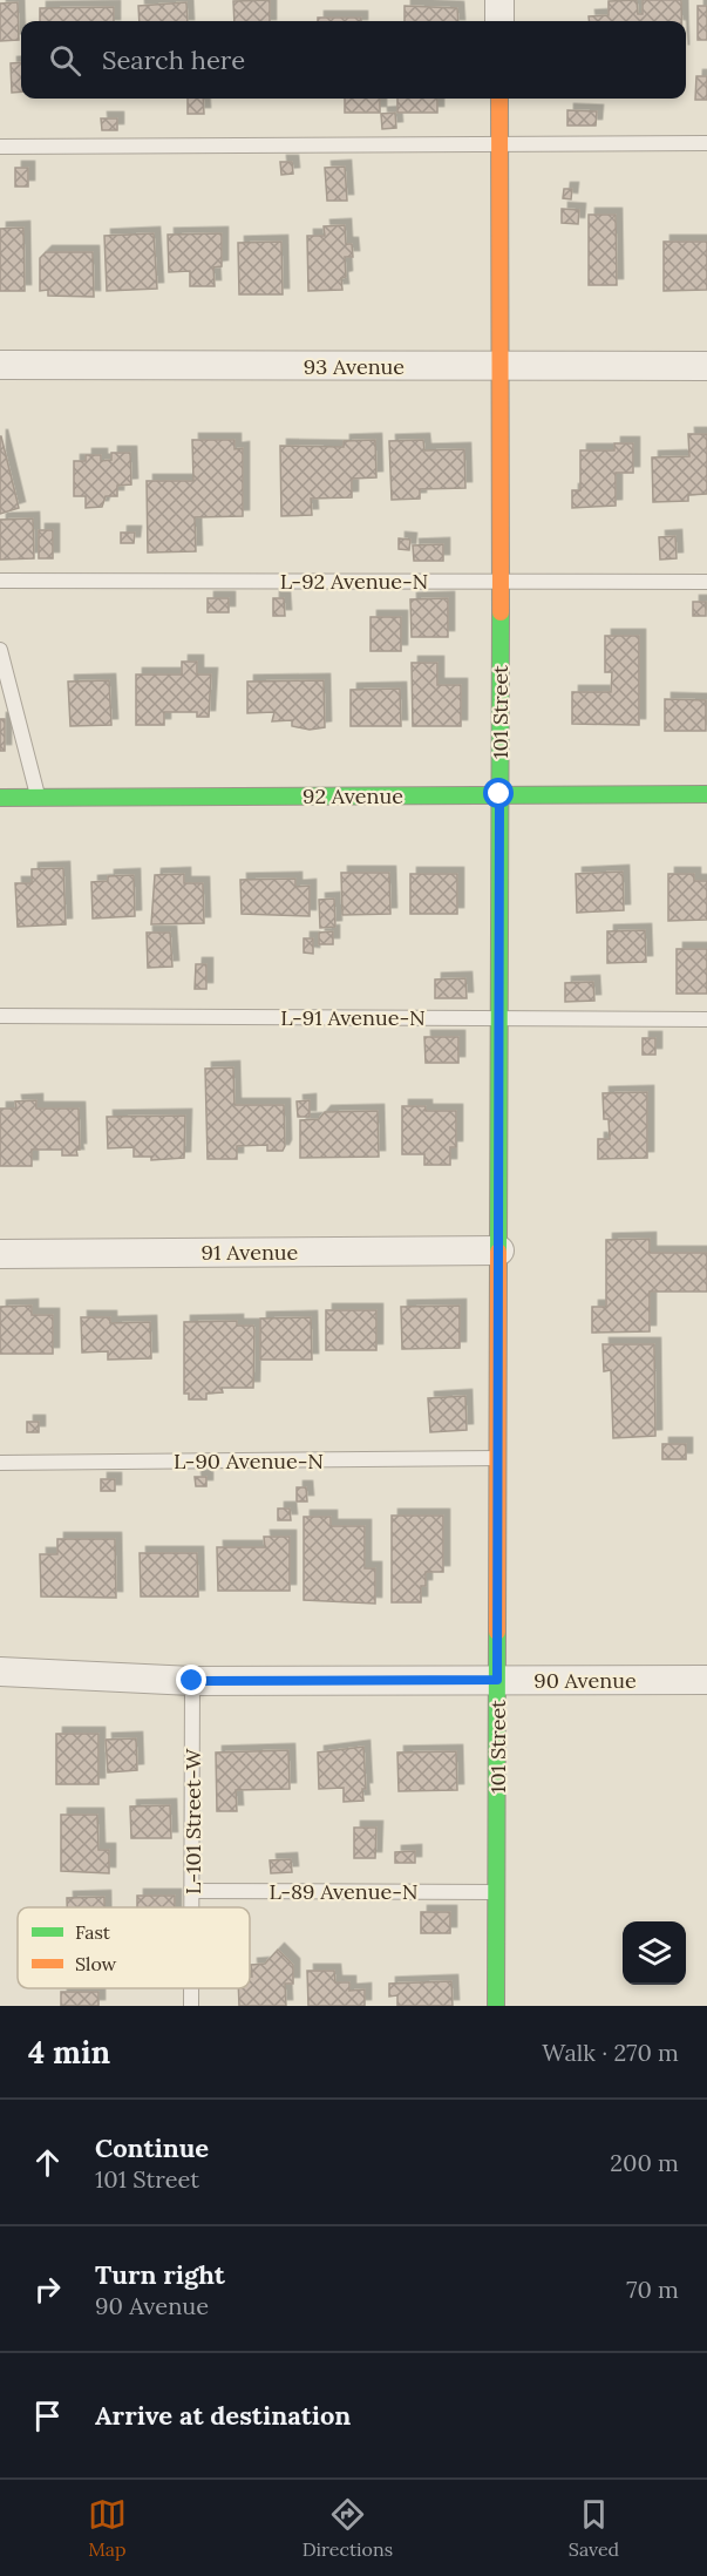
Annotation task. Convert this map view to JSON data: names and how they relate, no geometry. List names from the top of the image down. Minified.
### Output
{"streets":{"street":["93 Avenue","101 Street","92 Avenue","91 Avenue","90 Avenue"],"lane":["L-92 Avenue-N","L-91 Avenue-N","L-90 Avenue-N","L-101 Street-W","L-89 Avenue-N"]},"crossings":[["93 Avenue","101 Street"],["L-92 Avenue-N","101 Street"],["101 Street","92 Avenue"],["101 Street","L-91 Avenue-N"],["101 Street","91 Avenue"],["101 Street","L-90 Avenue-N"],["101 Street","90 Avenue"],["101 Street","L-89 Avenue-N"],["90 Avenue","L-101 Street-W"],["L-101 Street-W","L-89 Avenue-N"]],"legend":["Fast","Slow"],"page":{"search":"Search here","heading":["4 min","Walk · 270 m"],"list":[["Continue","101 Street","200 m"],["Turn right","90 Avenue","70 m"],"Arrive at destination"],"nav":["Map","Directions","Saved"]}}
